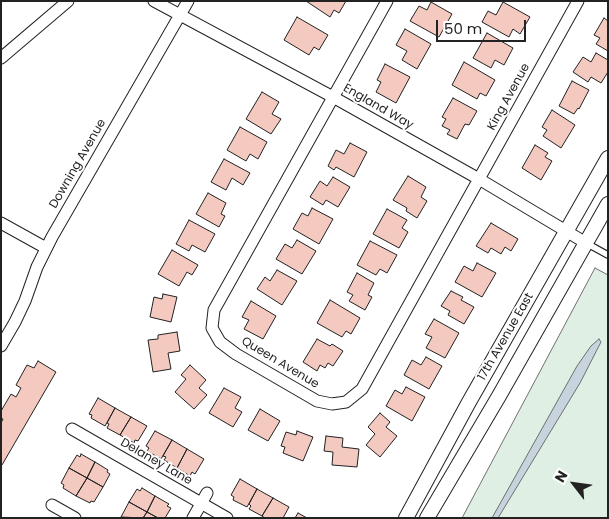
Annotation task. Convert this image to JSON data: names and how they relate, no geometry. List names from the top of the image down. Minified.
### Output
{"streets":{"street":["King Avenue","England Way","Downing Avenue","17th Avenue East","Queen Avenue","Delaney Lane"]},"crossings":[["King Avenue","England Way"],["King Avenue","Queen Avenue"],["England Way","Downing Avenue"],["England Way","17th Avenue East"],["England Way","Queen Avenue"]],"scale_bar":"50 m","north":"top left"}
